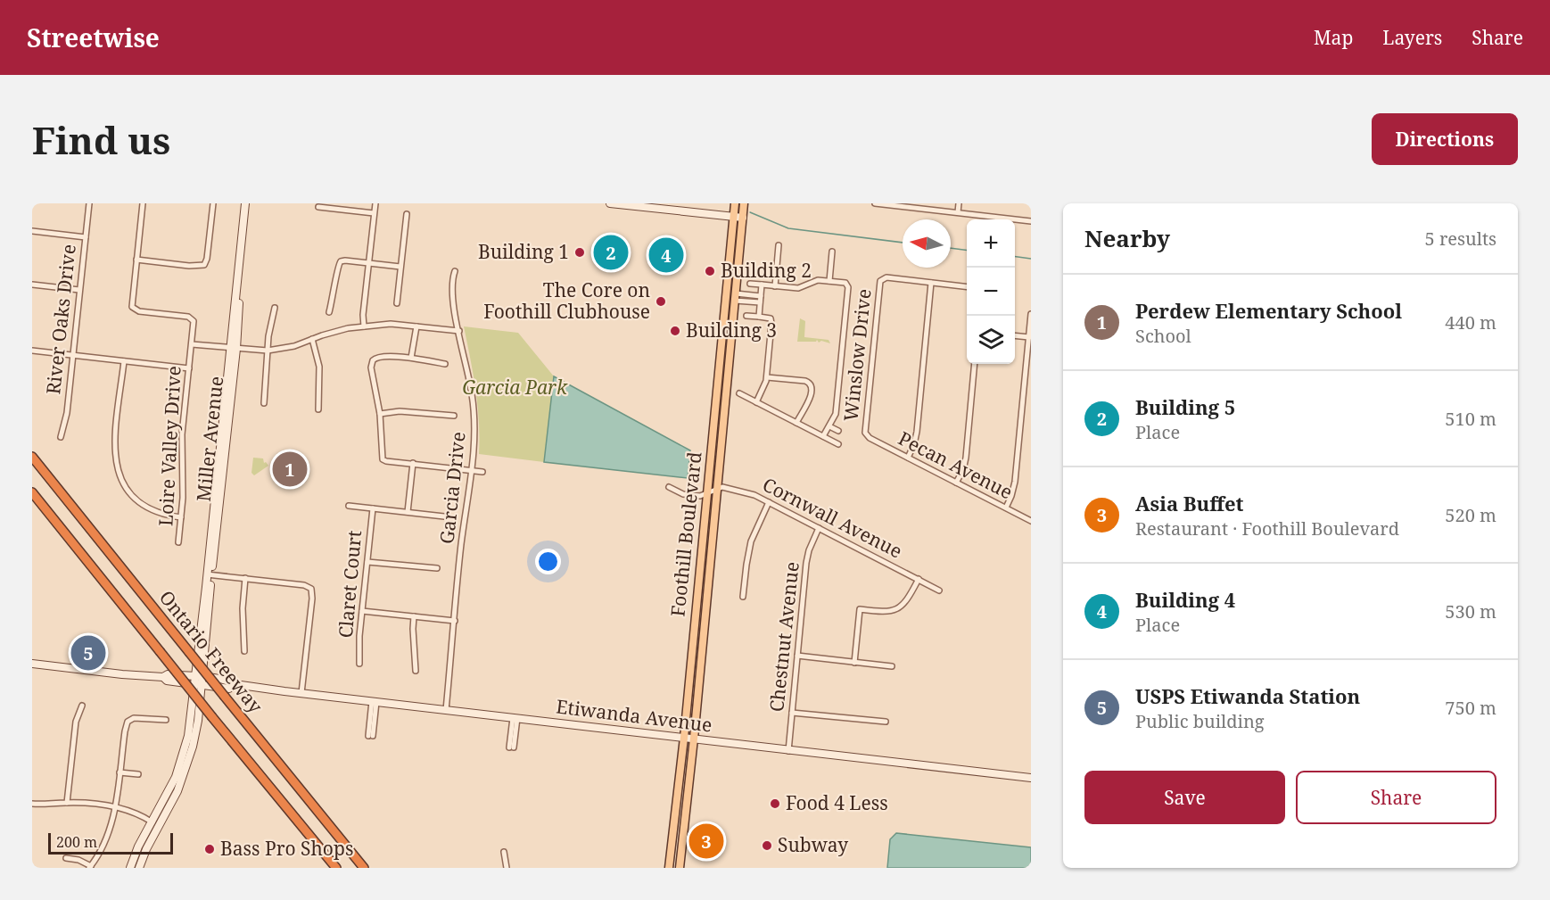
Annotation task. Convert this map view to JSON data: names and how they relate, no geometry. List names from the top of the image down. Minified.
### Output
{"streets":{"highway":["Ontario Freeway"],"main road":["Miller Avenue","Foothill Boulevard","Etiwanda Avenue"],"street":["River Oaks Drive","Winslow Drive","Loire Valley Drive","Pecan Avenue","Garcia Drive","Cornwall Avenue","Claret Court","Chestnut Avenue"]},"crossings":[["Winslow Drive","Pecan Avenue"],["Miller Avenue","Etiwanda Avenue"],["Garcia Drive","Etiwanda Avenue"],["Cornwall Avenue","Foothill Boulevard"],["Cornwall Avenue","Chestnut Avenue"],["Foothill Boulevard","Etiwanda Avenue"],["Chestnut Avenue","Etiwanda Avenue"]],"parks":["Garcia Park"],"places":["Building 1","Building 2","The Core on Foothill Clubhouse","Building 3","Food 4 Less","Subway","Bass Pro Shops"],"scale_bar":"200 m","north":"left","page":{"header":"Streetwise","nav":["Map","Layers","Share"],"buttons":["Directions",["Save","Share"]],"title":"Find us","heading":["Nearby","5 results"],"map_buttons":["+","−"],"pins":["2","4","1","5","3"],"list":[{"mark":"1","name":"Perdew Elementary School","note":"School","value":"440 m"},{"mark":"2","name":"Building 5","note":"Place","value":"510 m"},{"mark":"3","name":"Asia Buffet","note":"Restaurant · Foothill Boulevard","value":"520 m"},{"mark":"4","name":"Building 4","note":"Place","value":"530 m"},{"mark":"5","name":"USPS Etiwanda Station","note":"Public building","value":"750 m"}],"scale":"200 m"}}
